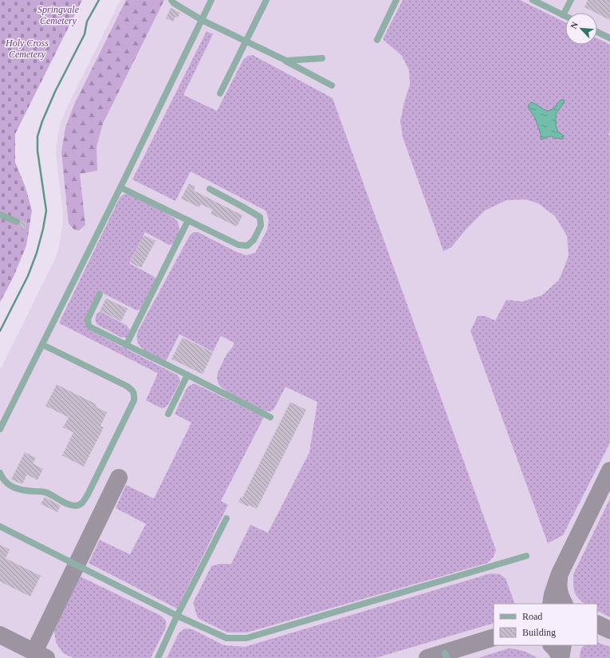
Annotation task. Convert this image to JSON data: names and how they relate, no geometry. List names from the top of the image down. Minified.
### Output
{"parks":["Springvale Cemetery","Holy Cross Cemetery"],"legend":["Road","Building"],"north":"top left"}
